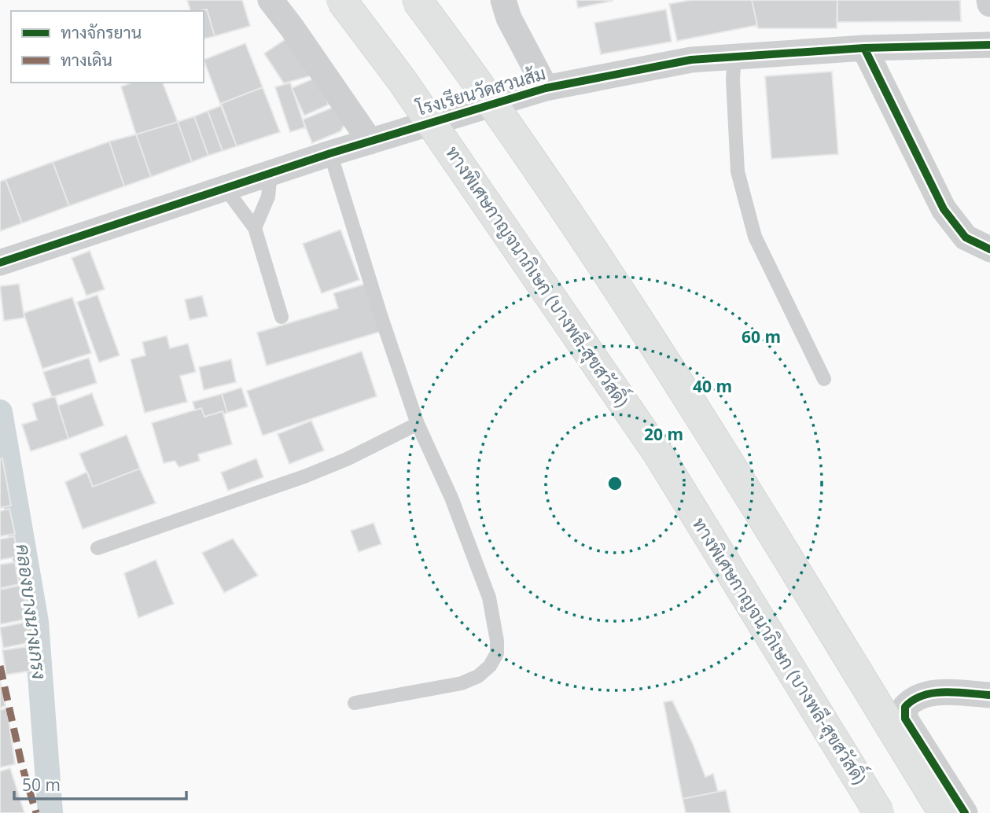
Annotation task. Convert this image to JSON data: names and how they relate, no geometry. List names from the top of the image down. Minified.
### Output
{"streets":{"highway":["ทางพิเศษกาญจนาภิเษก (บางพลี-สุขสวัสดิ์)"],"street":["โรงเรียนวัดสวนส้ม"]},"water":["คลองบางนางเกรง"],"legend":["ทางจักรยาน","ทางเดิน"],"scale_bar":"50 m","rings":["60 m","40 m","20 m"]}
